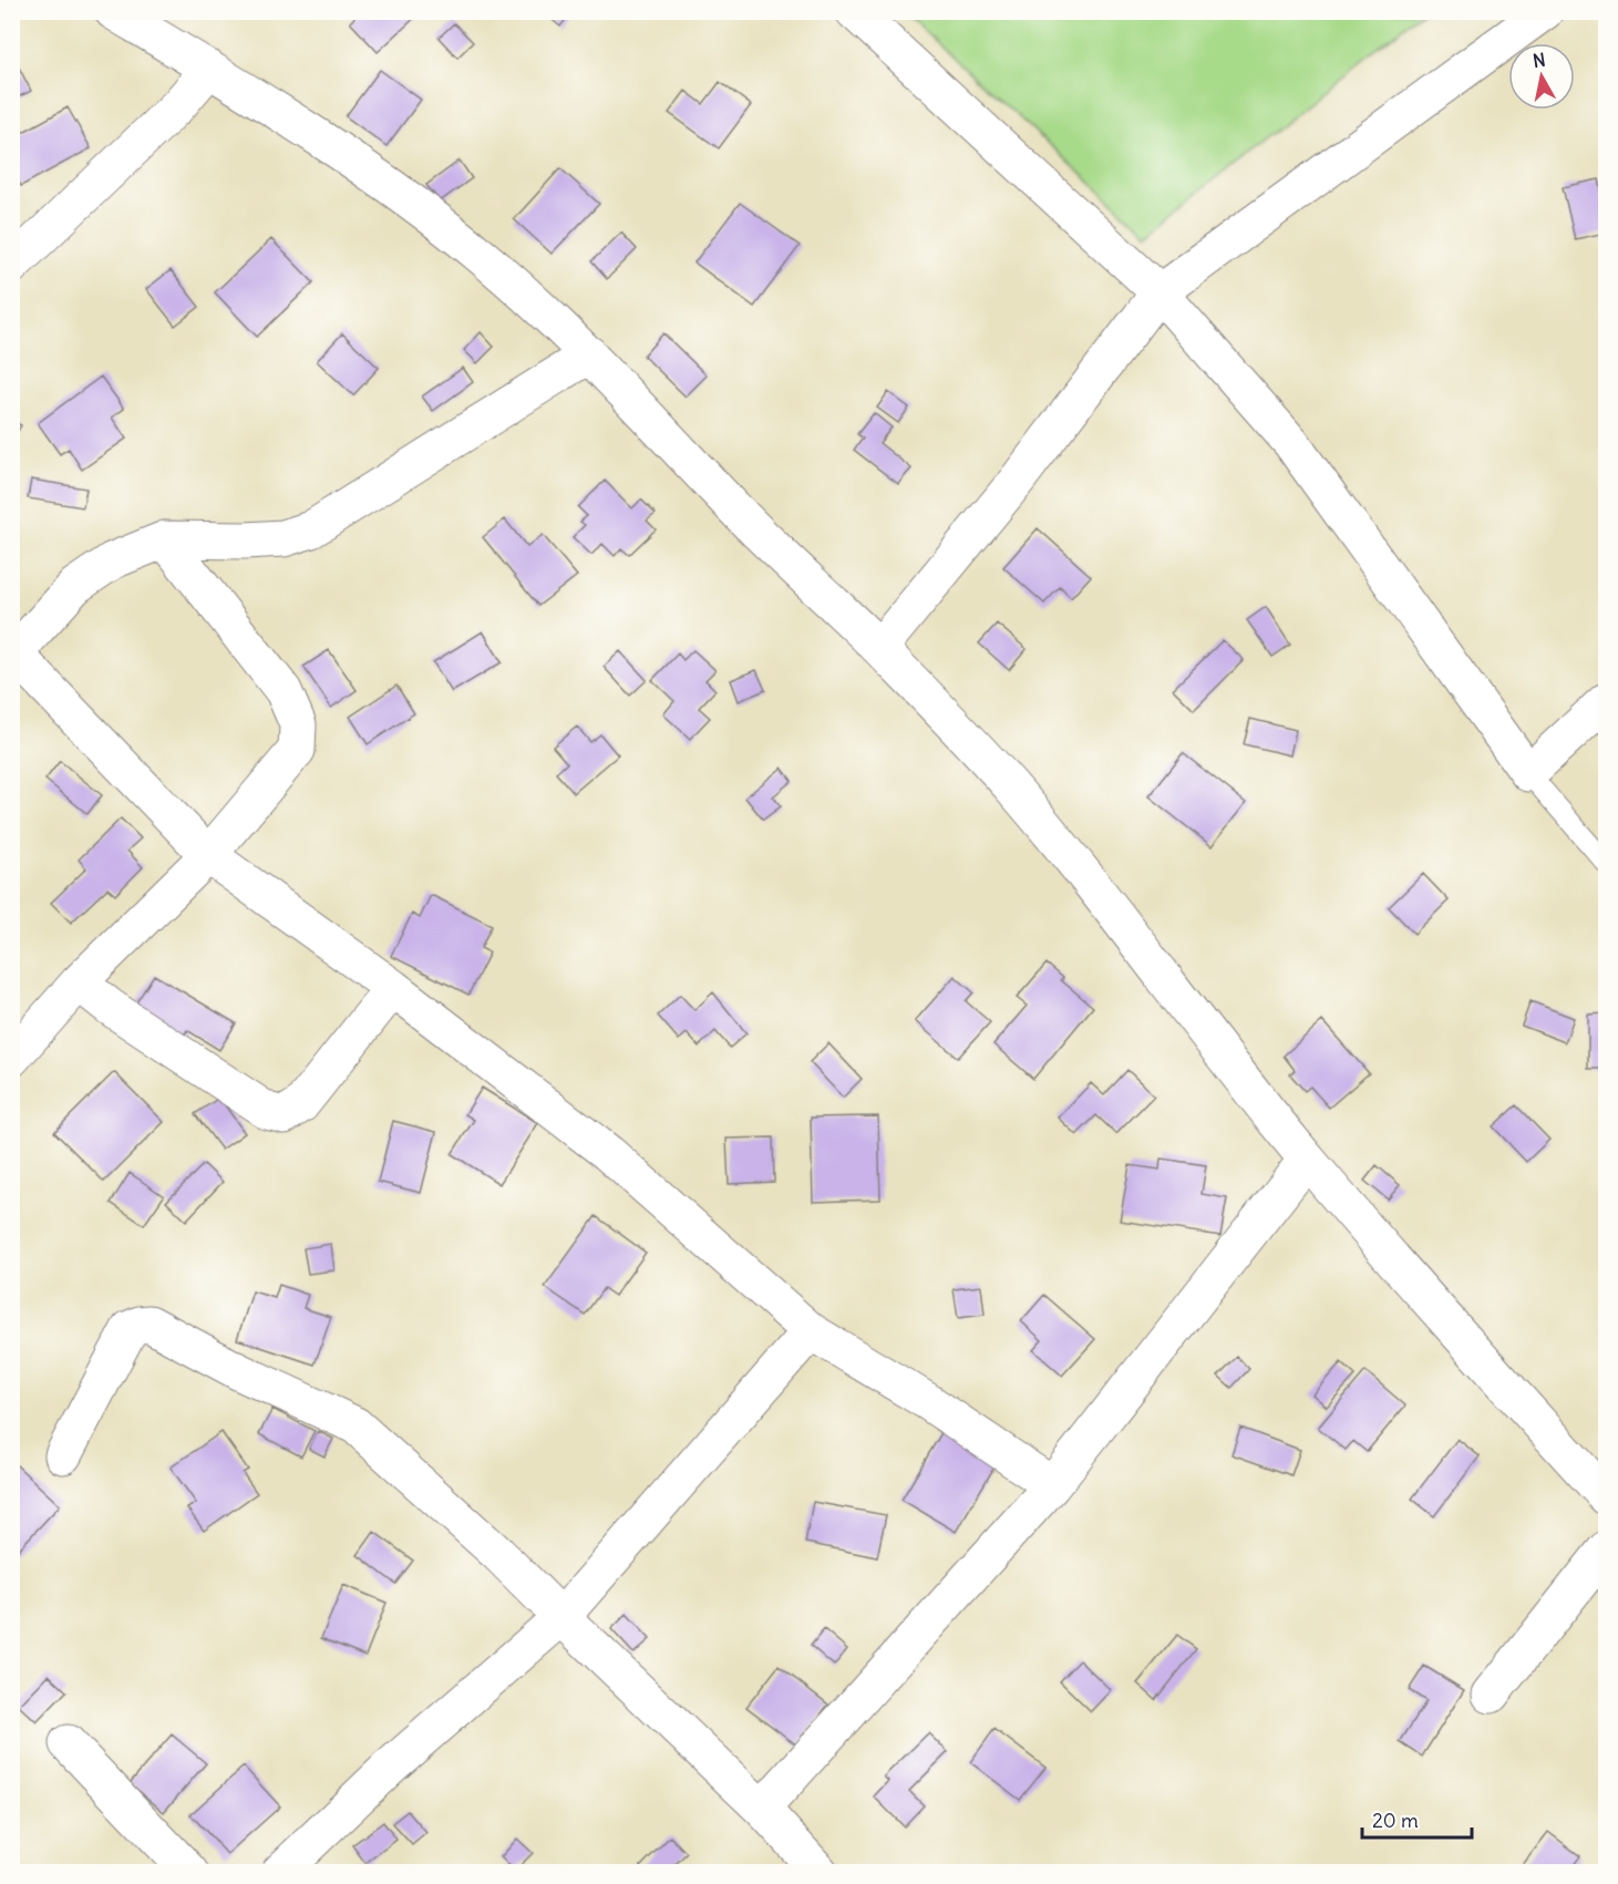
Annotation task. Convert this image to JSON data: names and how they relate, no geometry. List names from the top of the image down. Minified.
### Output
{"scale_bar":"20 m","north":"top"}
